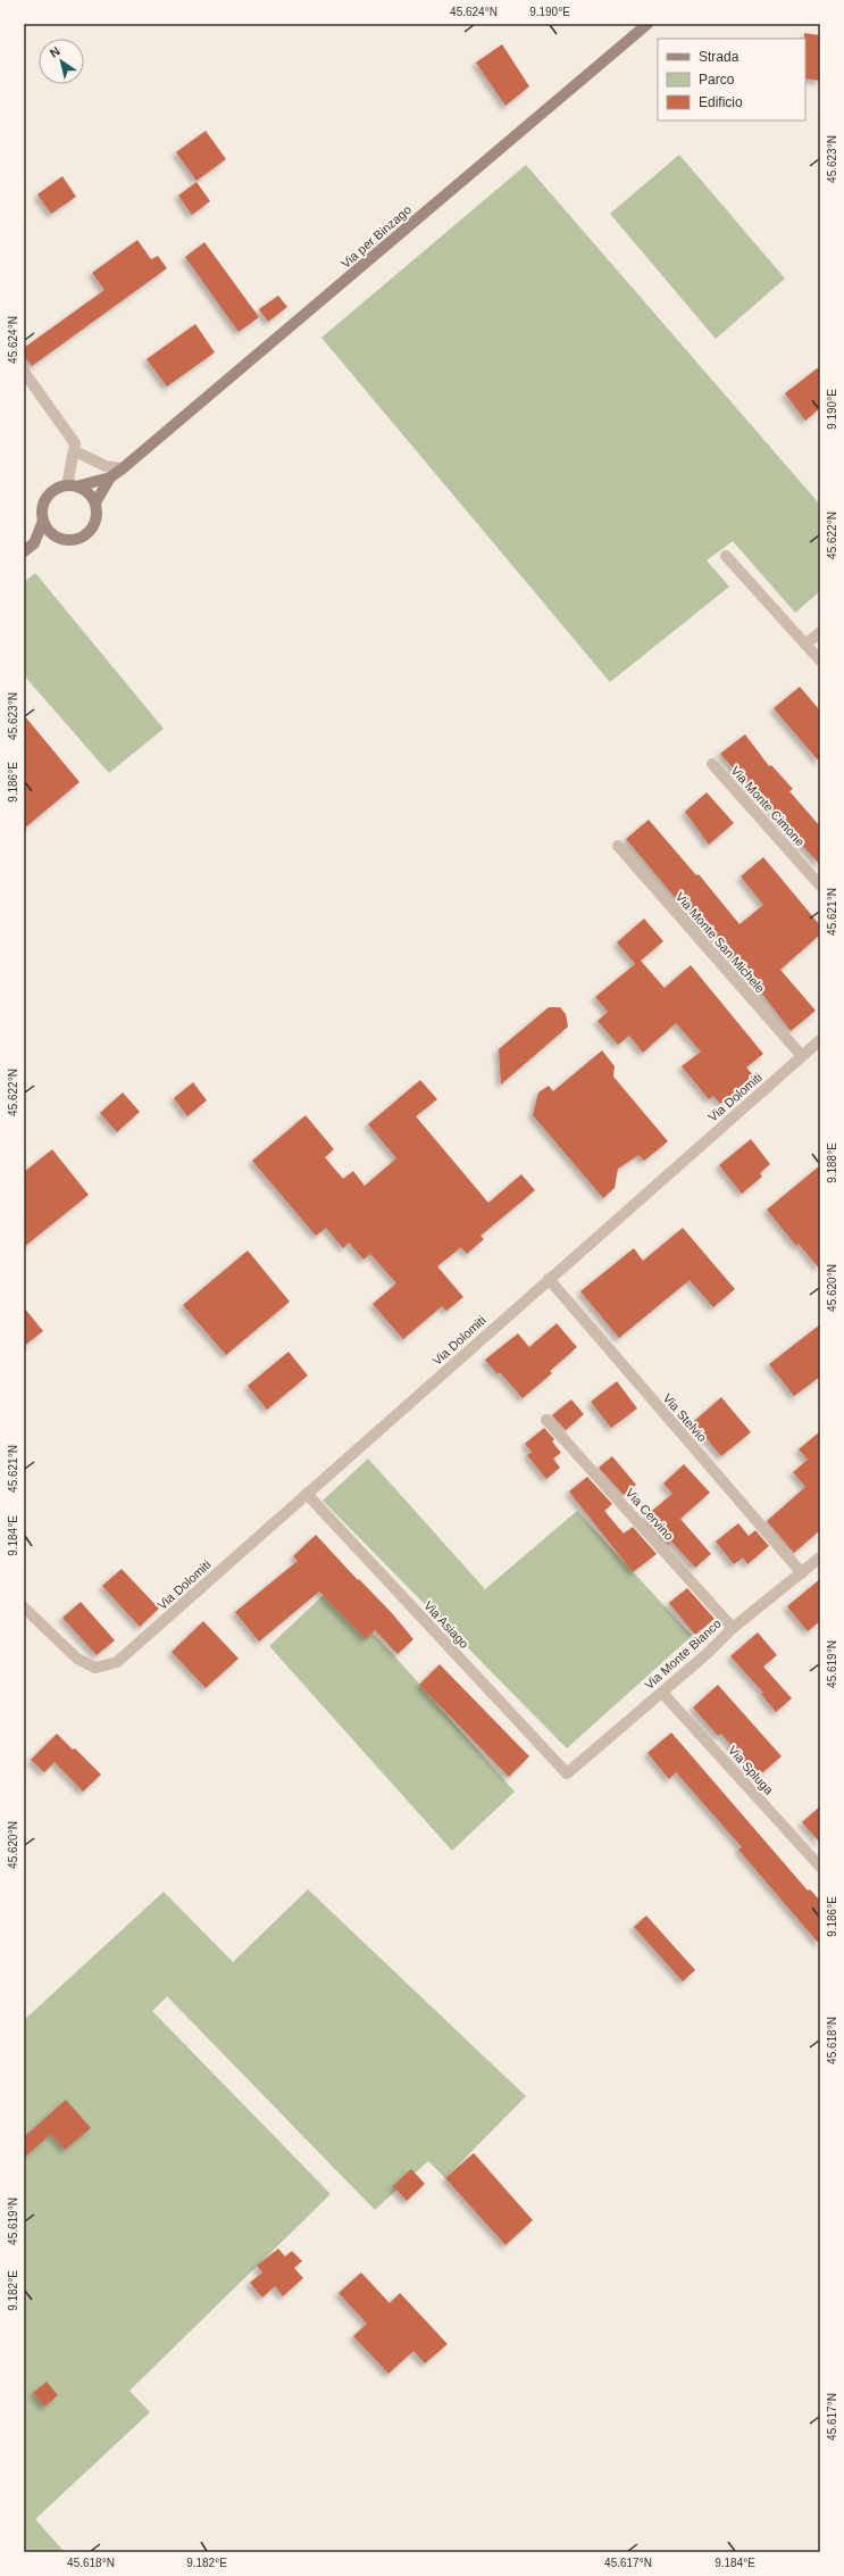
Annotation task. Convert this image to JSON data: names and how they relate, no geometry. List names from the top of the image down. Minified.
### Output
{"streets":{"main road":["Via per Binzago"],"street":["Via Monte Cimone","Via Monte San Michele","Via Dolomiti","Via Stelvio","Via Cervino","Via Asiago","Via Monte Bianco","Via Spluga"]},"crossings":[["Via Monte San Michele","Via Dolomiti"],["Via Dolomiti","Via Stelvio"],["Via Dolomiti","Via Asiago"],["Via Stelvio","Via Monte Bianco"],["Via Cervino","Via Monte Bianco"],["Via Asiago","Via Monte Bianco"],["Via Monte Bianco","Via Spluga"]],"legend":["Strada","Parco","Edificio"],"north":"top left","coordinates":["45.624°N","9.190°E","45.623°N","45.622°N","9.186°E","45.621°N","9.188°E","45.620°N","9.184°E","45.619°N","45.618°N","9.182°E","45.617°N"]}
